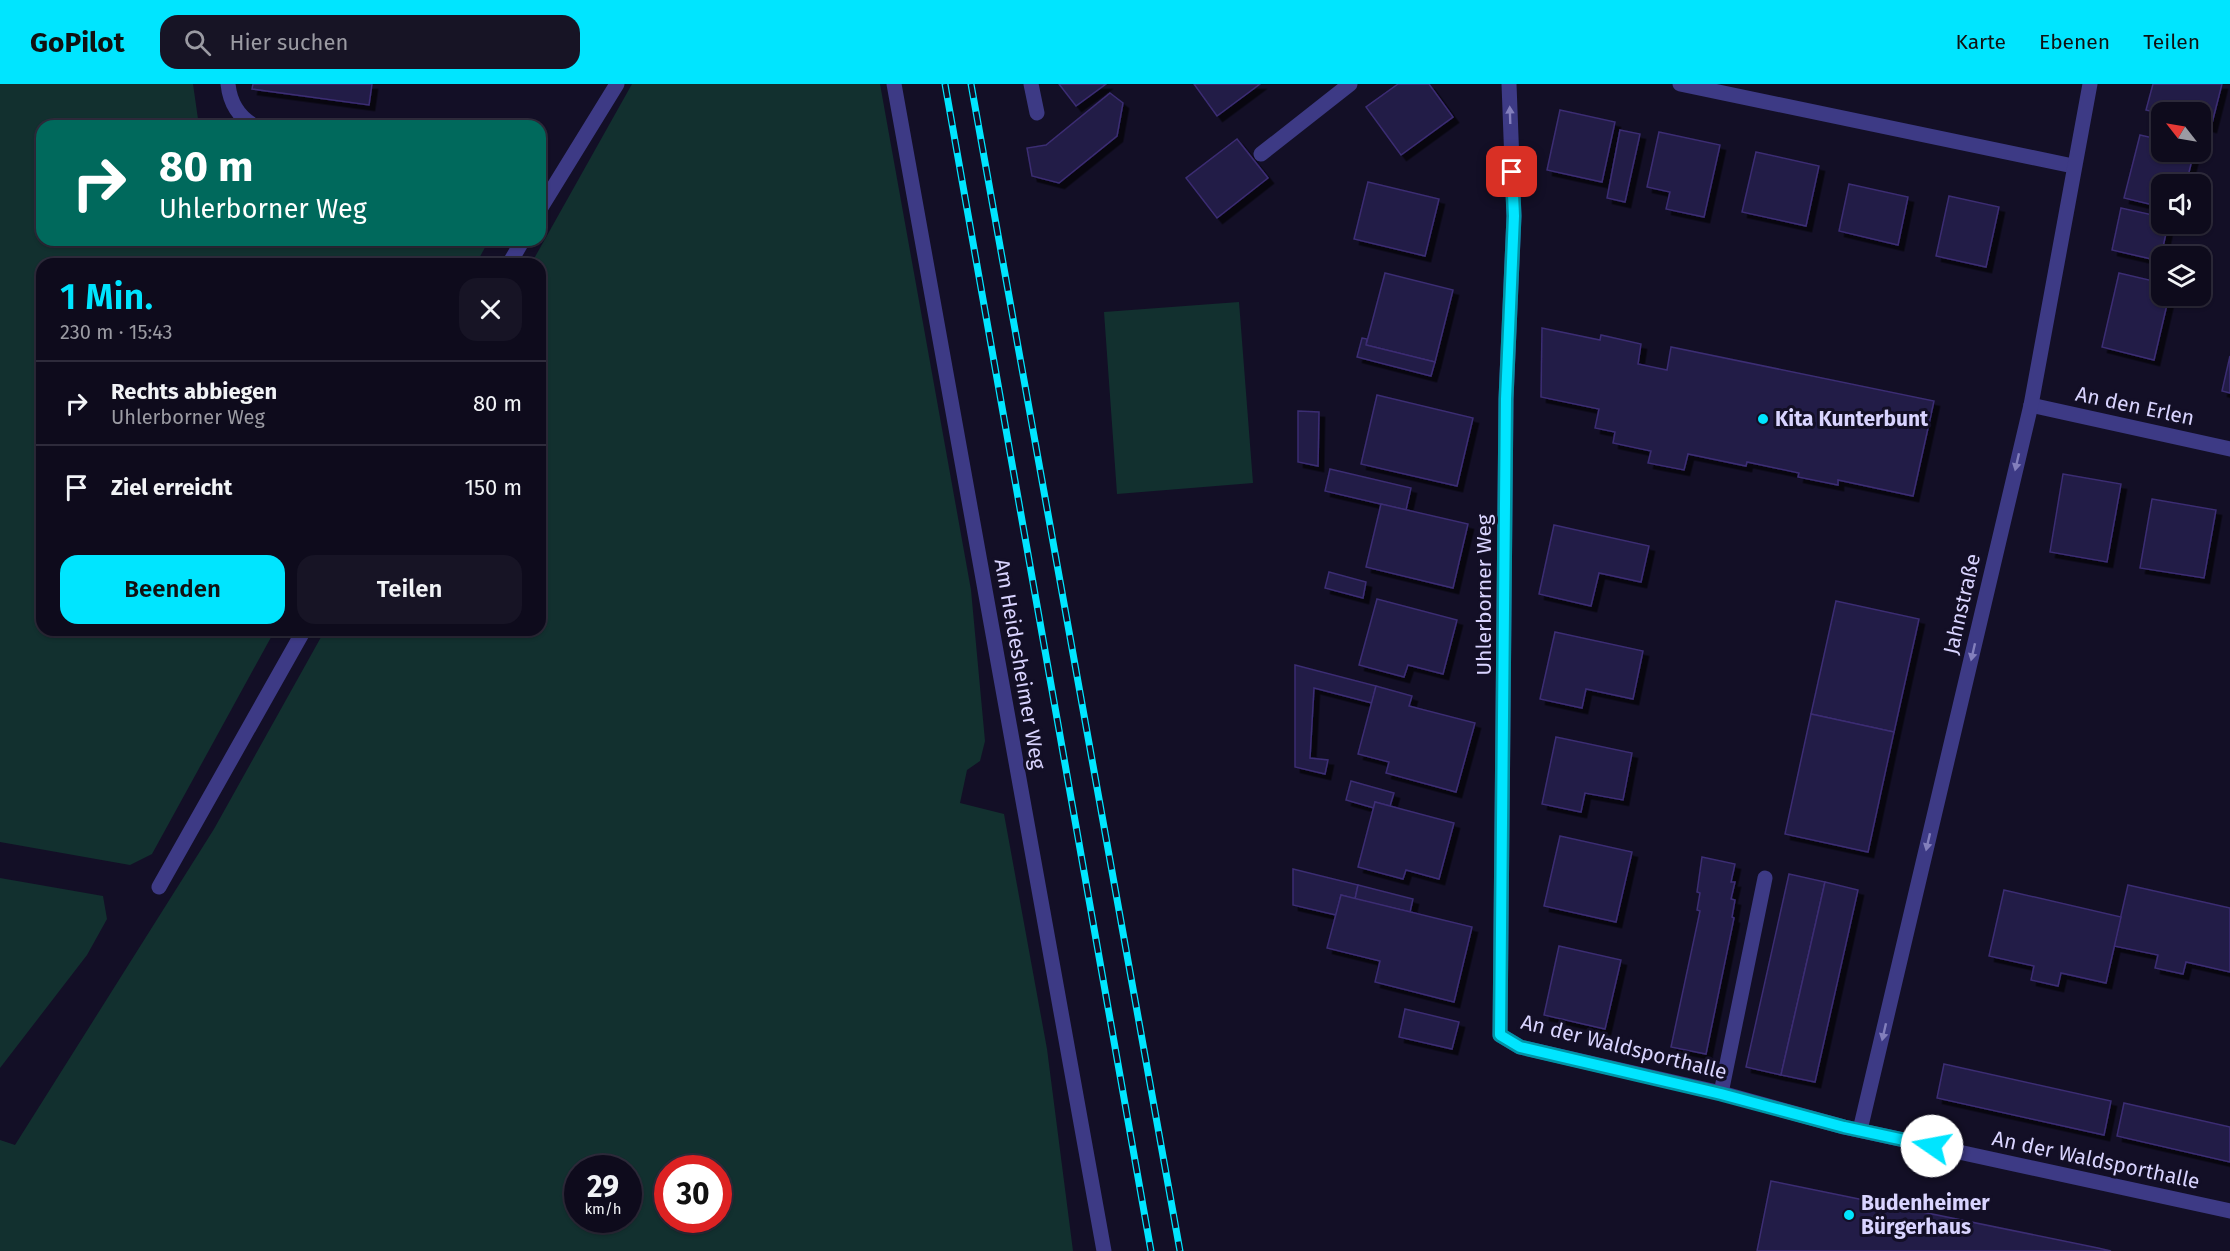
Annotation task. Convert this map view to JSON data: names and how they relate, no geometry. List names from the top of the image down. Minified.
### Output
{"streets":{"street":["An den Erlen","Uhlerborner Weg","Jahnstraße","Am Heidesheimer Weg","An der Waldsporthalle"]},"crossings":[["An den Erlen","Jahnstraße"],["Uhlerborner Weg","An der Waldsporthalle"],["Jahnstraße","An der Waldsporthalle"]],"one_way":["Uhlerborner Weg","Jahnstraße"],"places":["Kita Kunterbunt","Budenheimer Bürgerhaus"],"north":"top left","page":{"header":"GoPilot","search":"Hier suchen","nav":["Karte","Ebenen","Teilen"],"turn":["80 m","Uhlerborner Weg"],"heading":["1 Min.","230 m · 15:43"],"list":[{"name":"Rechts abbiegen","note":"Uhlerborner Weg","value":"80 m"},{"name":"Ziel erreicht","value":"150 m"}],"buttons":["Beenden","Teilen"],"speed":"29 km/h","limit":"30"}}
